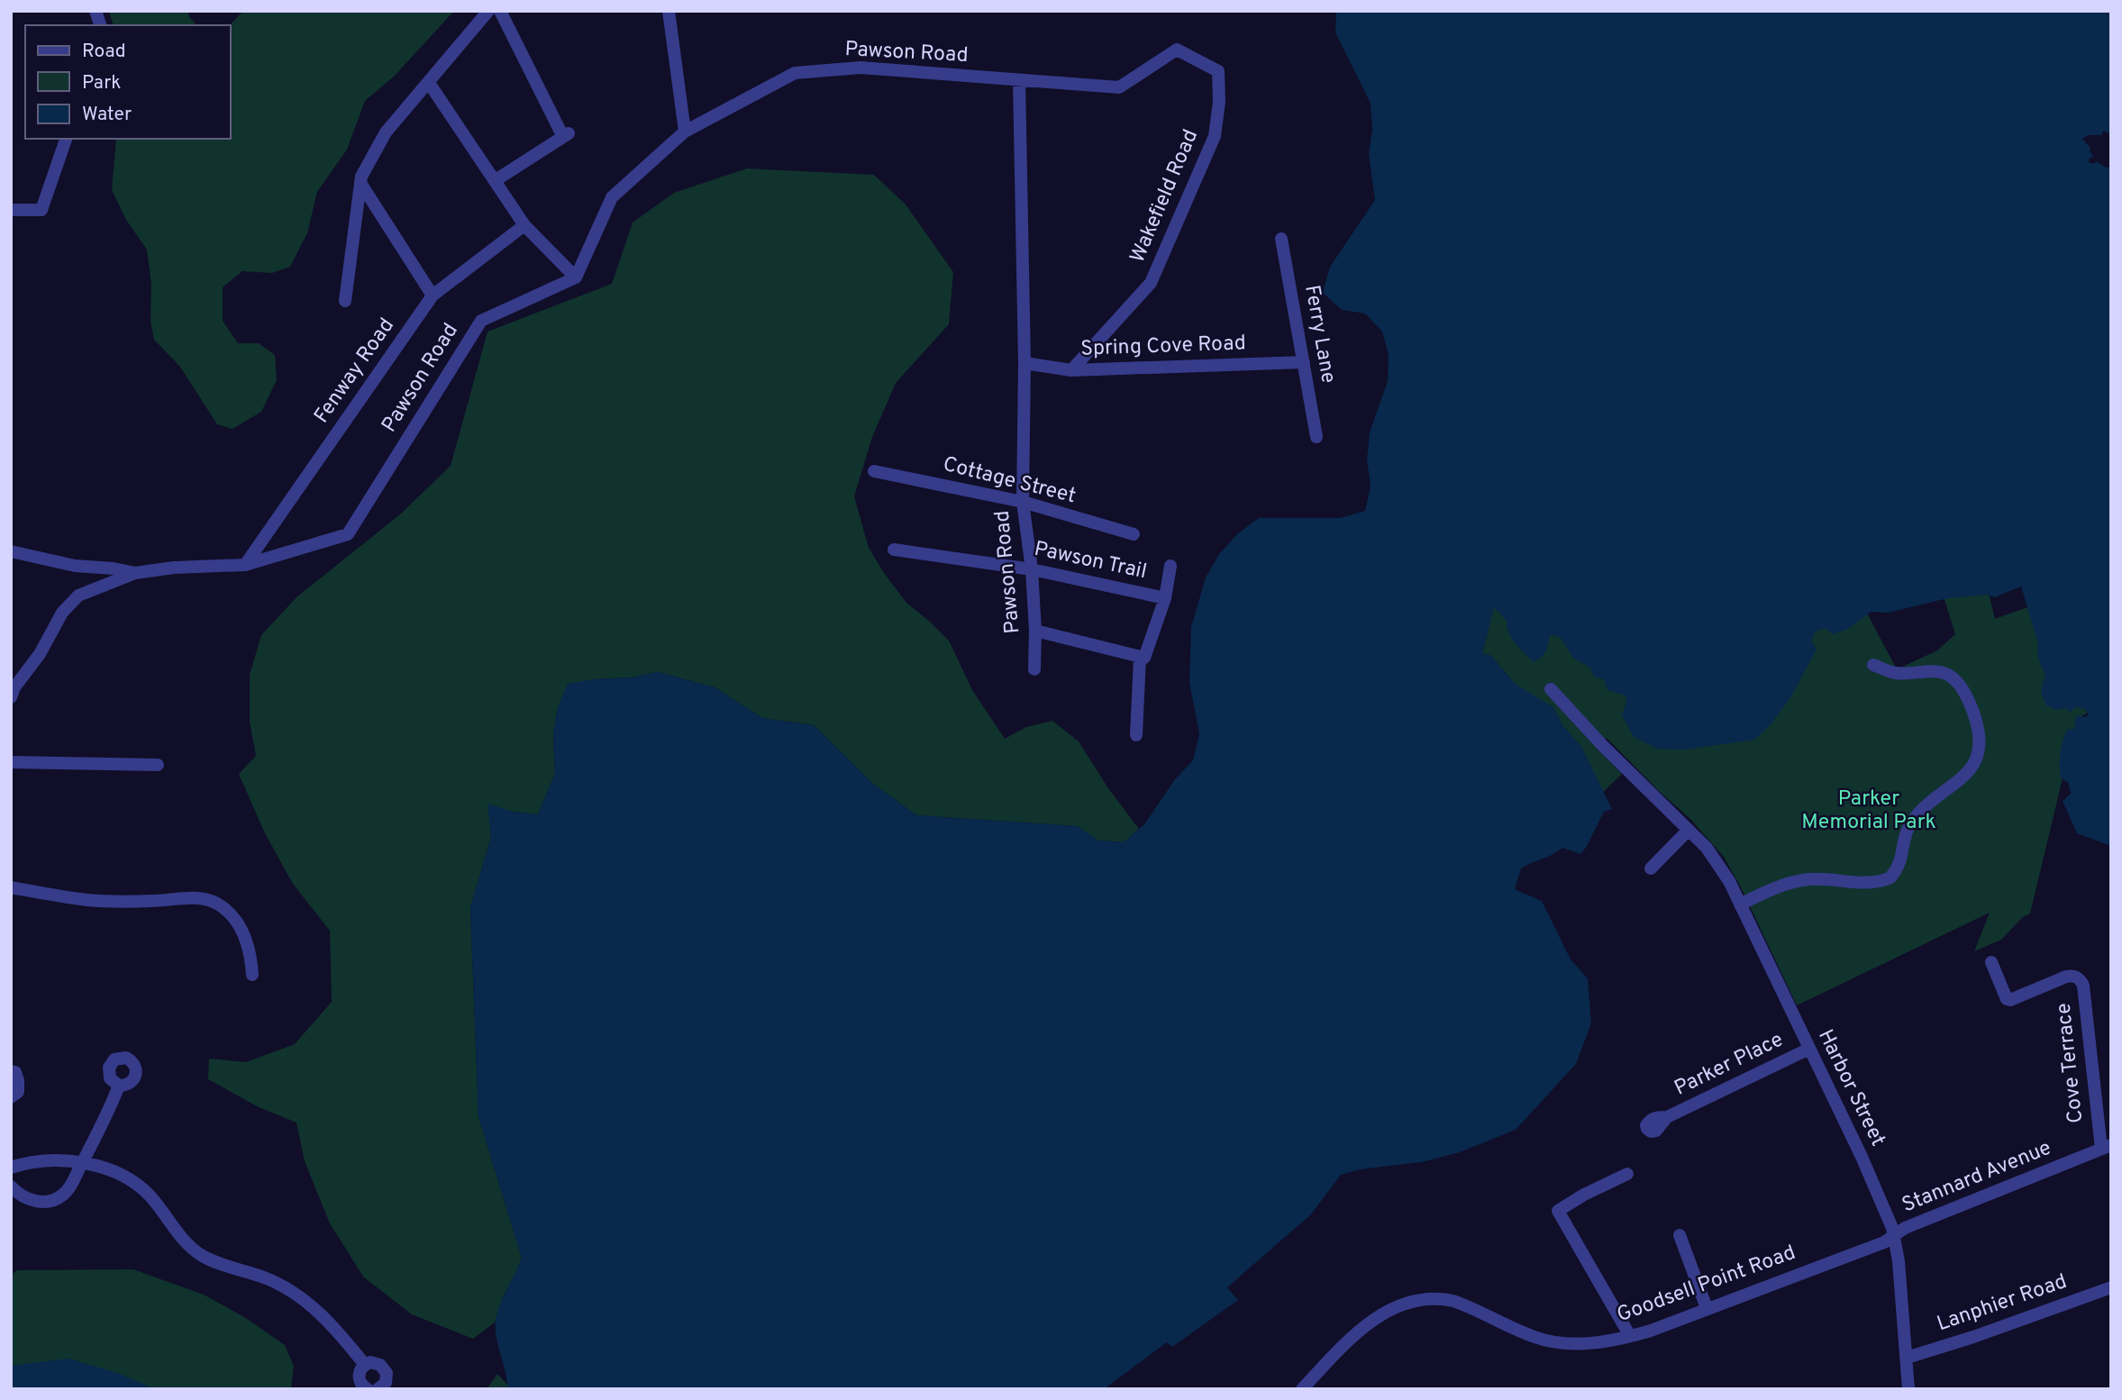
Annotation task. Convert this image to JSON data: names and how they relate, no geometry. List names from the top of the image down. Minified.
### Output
{"streets":{"street":["Pawson Road","Wakefield Road","Ferry Lane","Spring Cove Road","Fenway Road","Cottage Street","Pawson Trail","Cove Terrace","Parker Place","Harbor Street","Stannard Avenue","Goodsell Point Road","Lanphier Road"]},"crossings":[["Pawson Road","Wakefield Road"],["Pawson Road","Spring Cove Road"],["Pawson Road","Fenway Road"],["Pawson Road","Cottage Street"],["Pawson Road","Pawson Trail"],["Wakefield Road","Spring Cove Road"],["Ferry Lane","Spring Cove Road"],["Cove Terrace","Stannard Avenue"],["Parker Place","Harbor Street"],["Harbor Street","Stannard Avenue"],["Harbor Street","Goodsell Point Road"],["Harbor Street","Lanphier Road"],["Stannard Avenue","Goodsell Point Road"]],"parks":["Parker Memorial Park"],"legend":["Road","Park","Water"]}
